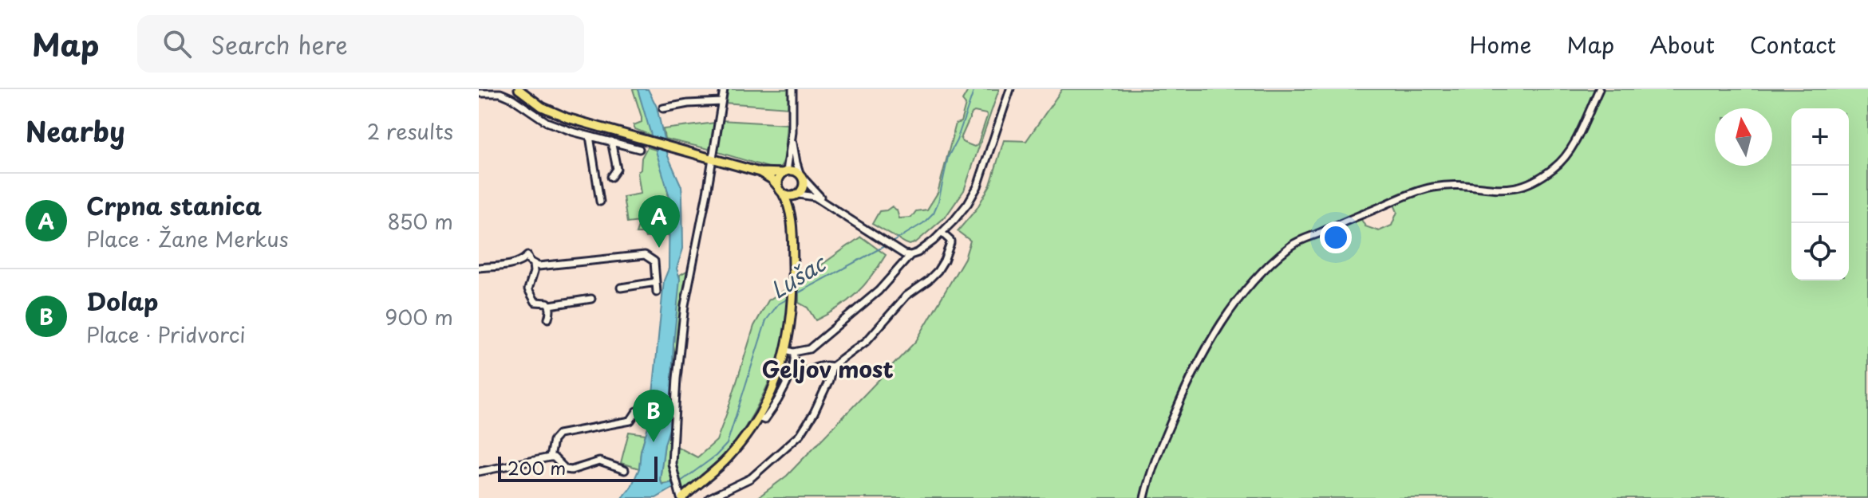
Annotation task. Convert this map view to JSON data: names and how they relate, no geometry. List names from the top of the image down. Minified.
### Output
{"districts":["Geljov most"],"water":["Lušac"],"scale_bar":"200 m","north":"top","page":{"header":"Map","search":"Search here","nav":["Home","Map","About","Contact"],"heading":["Nearby","2 results"],"map_buttons":["+","−"],"list":[{"mark":"A","name":"Crpna stanica","note":"Place · Žane Merkus","value":"850 m"},{"mark":"B","name":"Dolap","note":"Place · Pridvorci","value":"900 m"}],"pins":["A","B"],"scale":"200 m"}}
